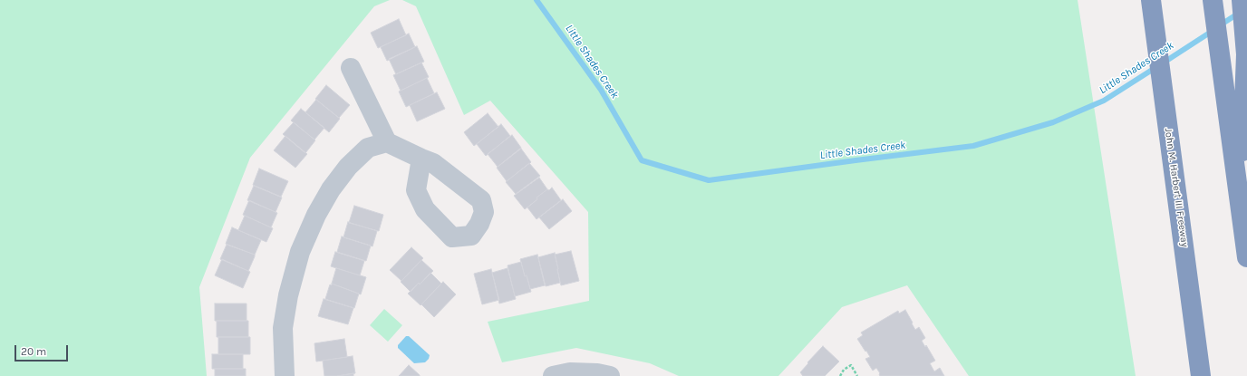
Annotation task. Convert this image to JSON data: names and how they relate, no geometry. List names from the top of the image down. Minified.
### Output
{"streets":{"highway":["John M. Harbert III Freeway"]},"water":["Little Shades Creek"],"scale_bar":"20 m"}
